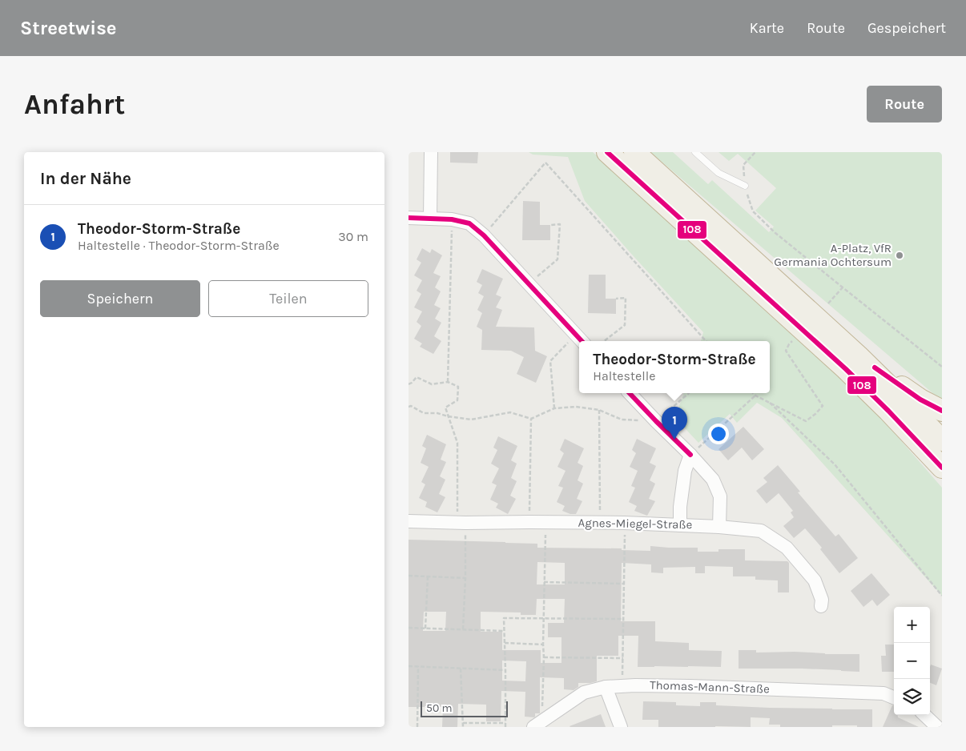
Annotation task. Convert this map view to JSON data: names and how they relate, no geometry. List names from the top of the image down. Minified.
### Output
{"streets":{"street":["Agnes-Miegel-Straße","Thomas-Mann-Straße"]},"places":["A-Platz, VfR Germania Ochtersum"],"lines":["transit line 108"],"scale_bar":"50 m","page":{"header":"Streetwise","nav":["Karte","Route","Gespeichert"],"buttons":["Route",["Speichern","Teilen"]],"title":"Anfahrt","heading":"In der Nähe","list":[{"mark":"1","name":"Theodor-Storm-Straße","note":"Haltestelle · Theodor-Storm-Straße","value":"30 m"}],"popup":["Theodor-Storm-Straße","Haltestelle"],"pins":"1","map_buttons":["+","−"],"scale":"50 m"}}
